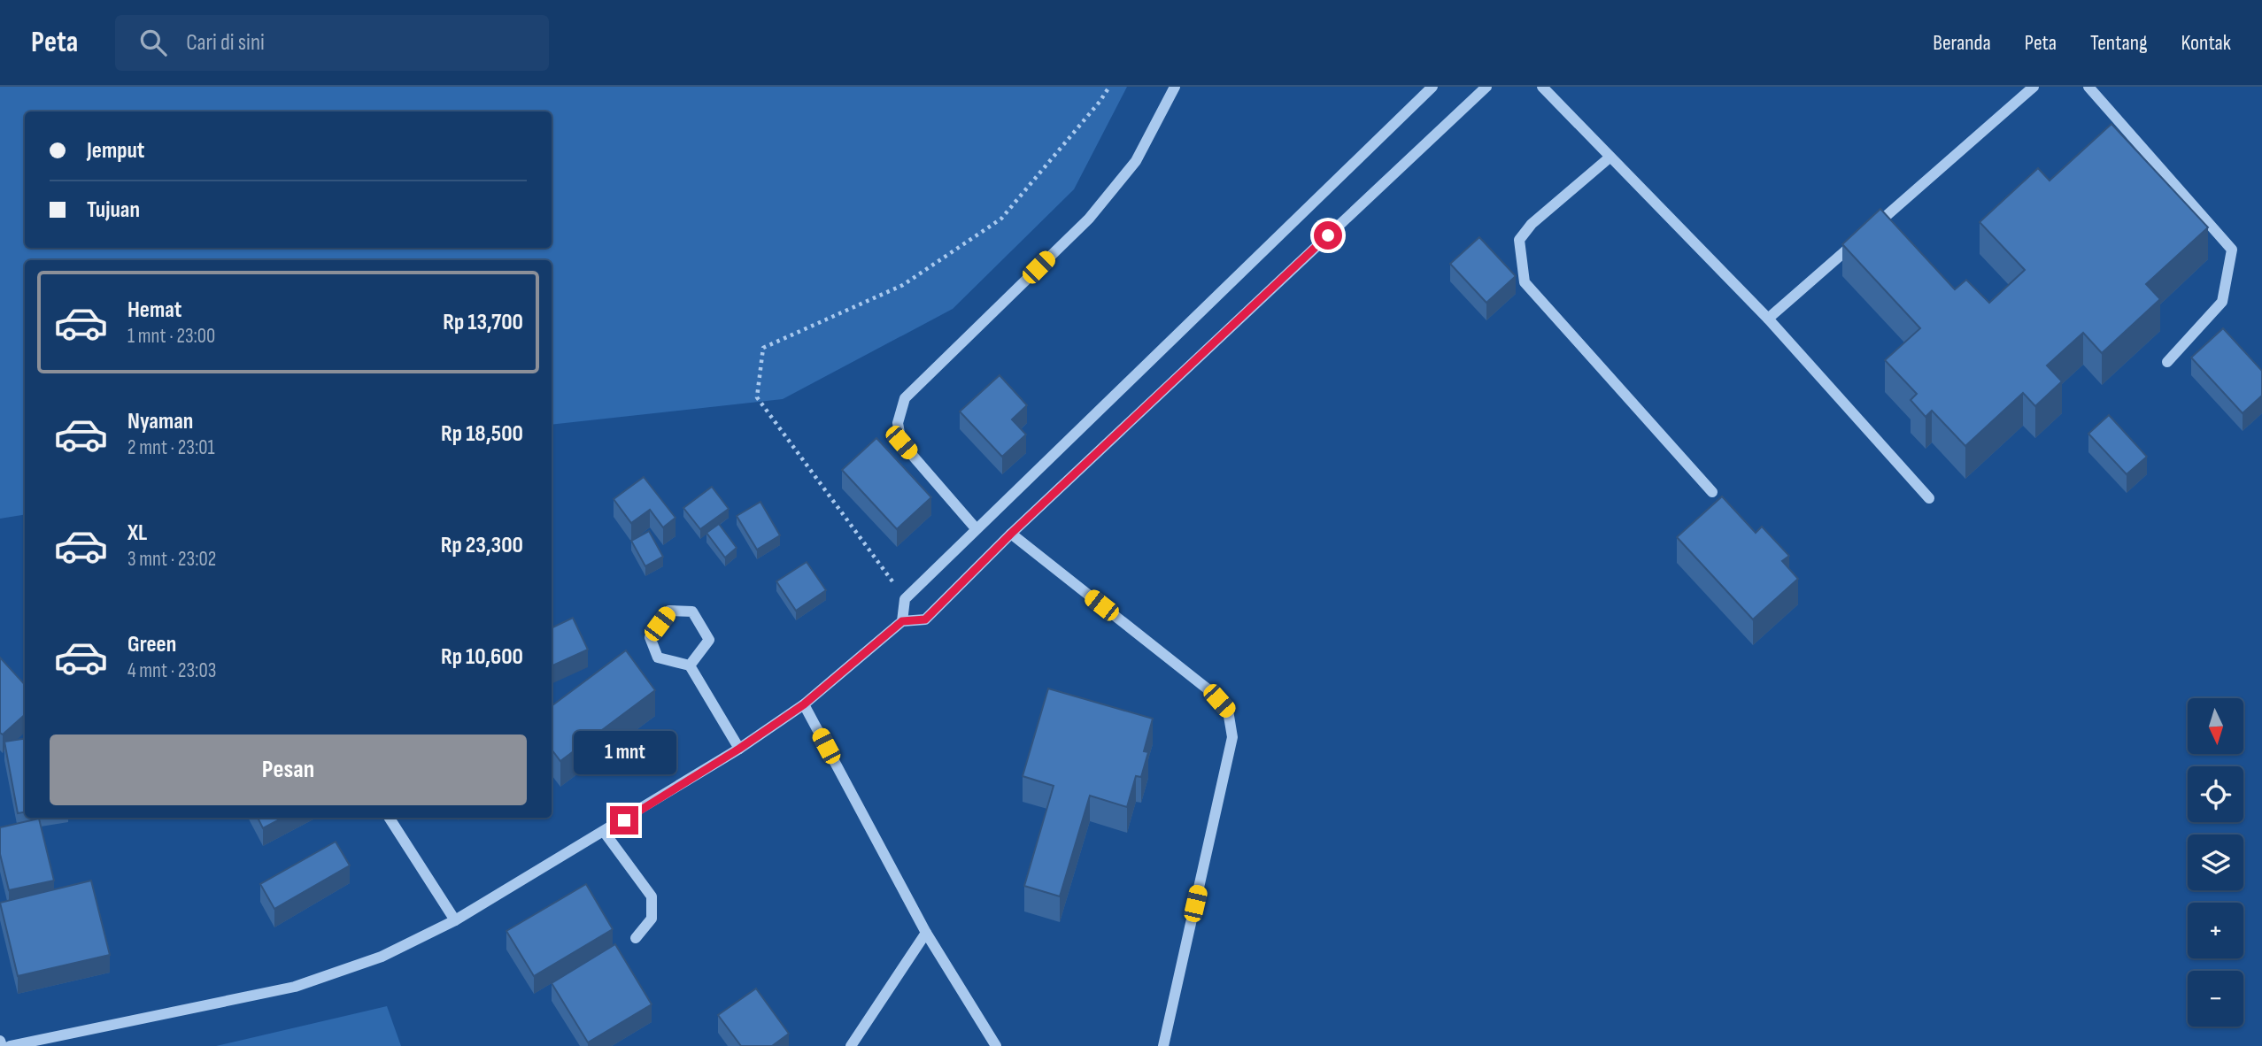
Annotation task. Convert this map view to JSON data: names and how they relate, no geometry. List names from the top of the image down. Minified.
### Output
{"north":"bottom","page":{"header":"Peta","search":"Cari di sini","nav":["Beranda","Peta","Tentang","Kontak"],"banner":["Jemput","Tujuan"],"list":[{"name":"Hemat","note":"1 mnt · 23:00","value":"Rp 13,700"},{"name":"Nyaman","note":"2 mnt · 23:01","value":"Rp 18,500"},{"name":"XL","note":"3 mnt · 23:02","value":"Rp 23,300"},{"name":"Green","note":"4 mnt · 23:03","value":"Rp 10,600"}],"map_buttons":["+","−"],"buttons":"Pesan","bubble":"1 mnt"}}
